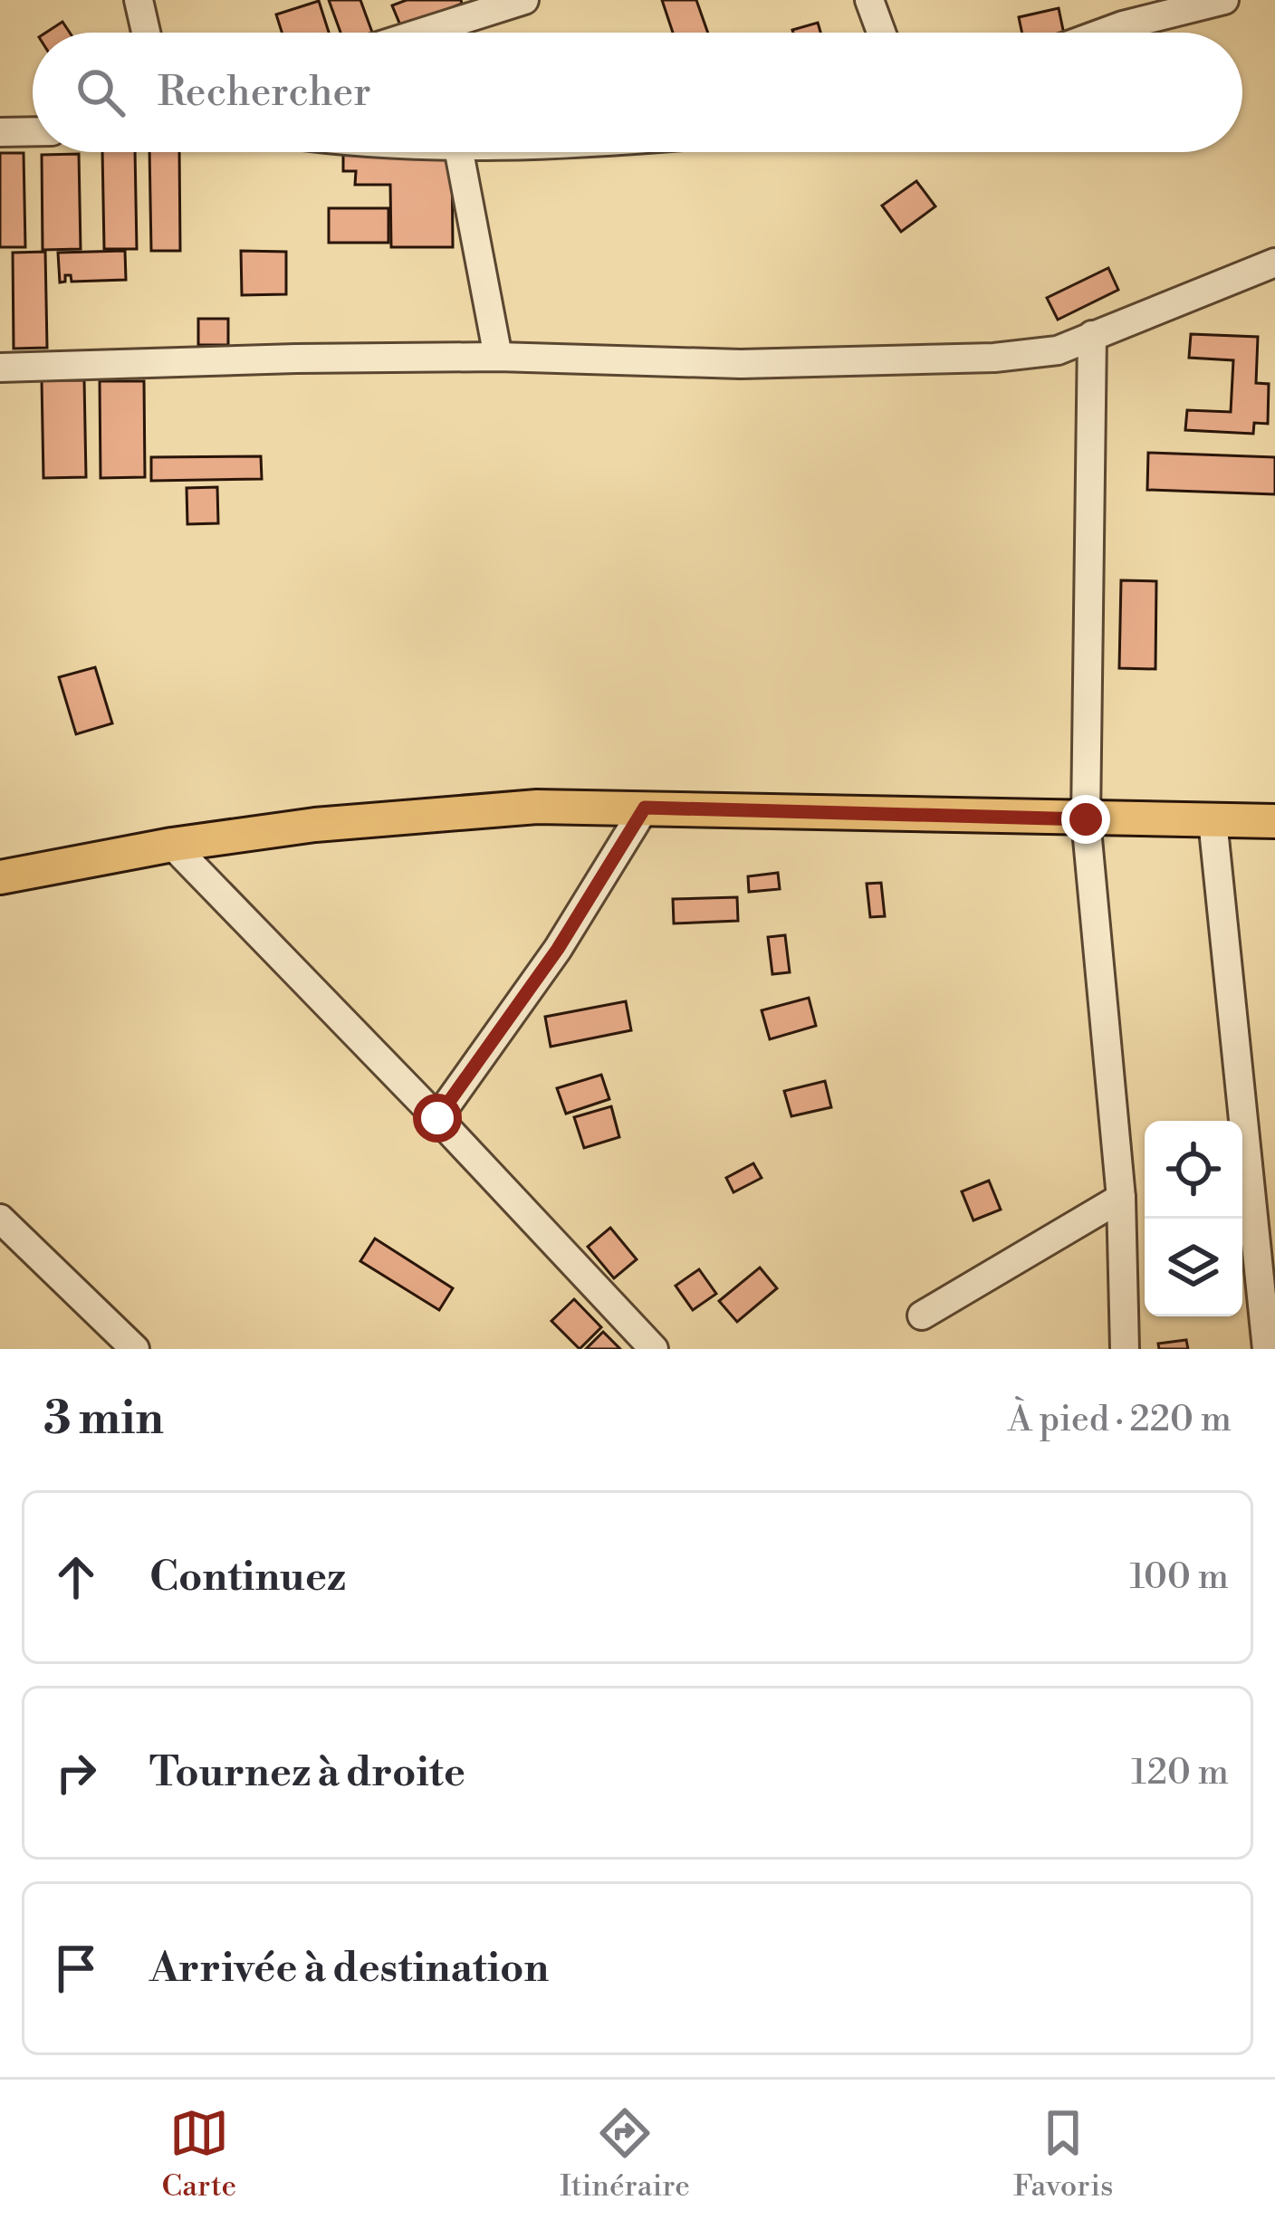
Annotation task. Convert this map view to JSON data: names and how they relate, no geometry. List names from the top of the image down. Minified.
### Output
{"page":{"search":"Rechercher","heading":["3 min","À pied · 220 m"],"list":[["Continuez","100 m"],["Tournez à droite","120 m"],"Arrivée à destination"],"nav":["Carte","Itinéraire","Favoris"]}}
